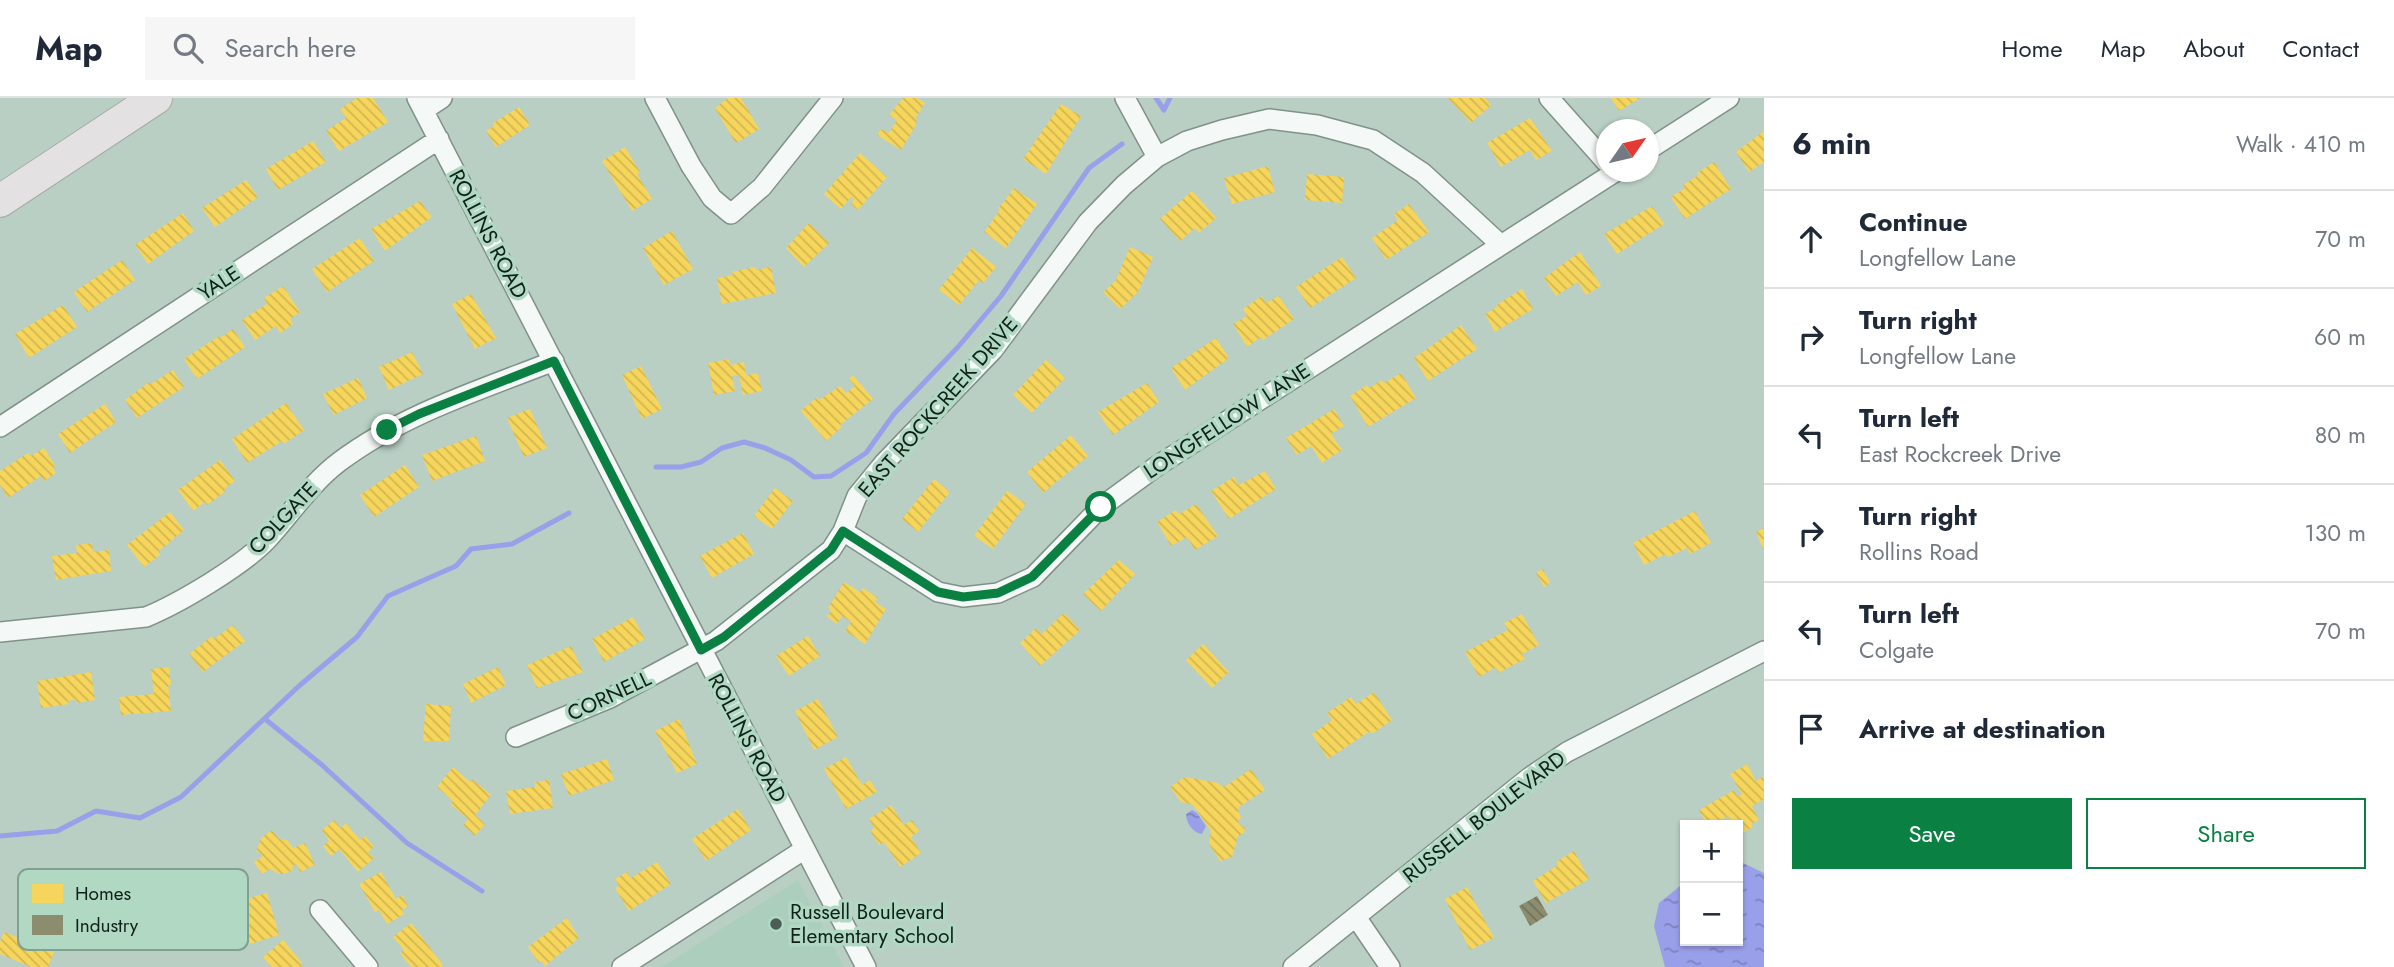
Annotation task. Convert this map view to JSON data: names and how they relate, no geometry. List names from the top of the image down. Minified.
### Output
{"streets":{"street":["ROLLINS ROAD","YALE","EAST ROCKCREEK DRIVE","LONGFELLOW LANE","COLGATE","CORNELL","RUSSELL BOULEVARD"]},"crossings":[["ROLLINS ROAD","YALE"],["ROLLINS ROAD","EAST ROCKCREEK DRIVE"],["ROLLINS ROAD","COLGATE"],["ROLLINS ROAD","CORNELL"],["EAST ROCKCREEK DRIVE","LONGFELLOW LANE"],["EAST ROCKCREEK DRIVE","CORNELL"]],"places":["Russell Boulevard Elementary School"],"legend":["Homes","Industry"],"north":"top right","page":{"header":"Map","search":"Search here","nav":["Home","Map","About","Contact"],"heading":["6 min","Walk · 410 m"],"list":[["Continue","Longfellow Lane","70 m"],["Turn right","Longfellow Lane","60 m"],["Turn left","East Rockcreek Drive","80 m"],["Turn right","Rollins Road","130 m"],["Turn left","Colgate","70 m"],"Arrive at destination"],"buttons":["Save","Share"],"map_buttons":["+","−"]}}
